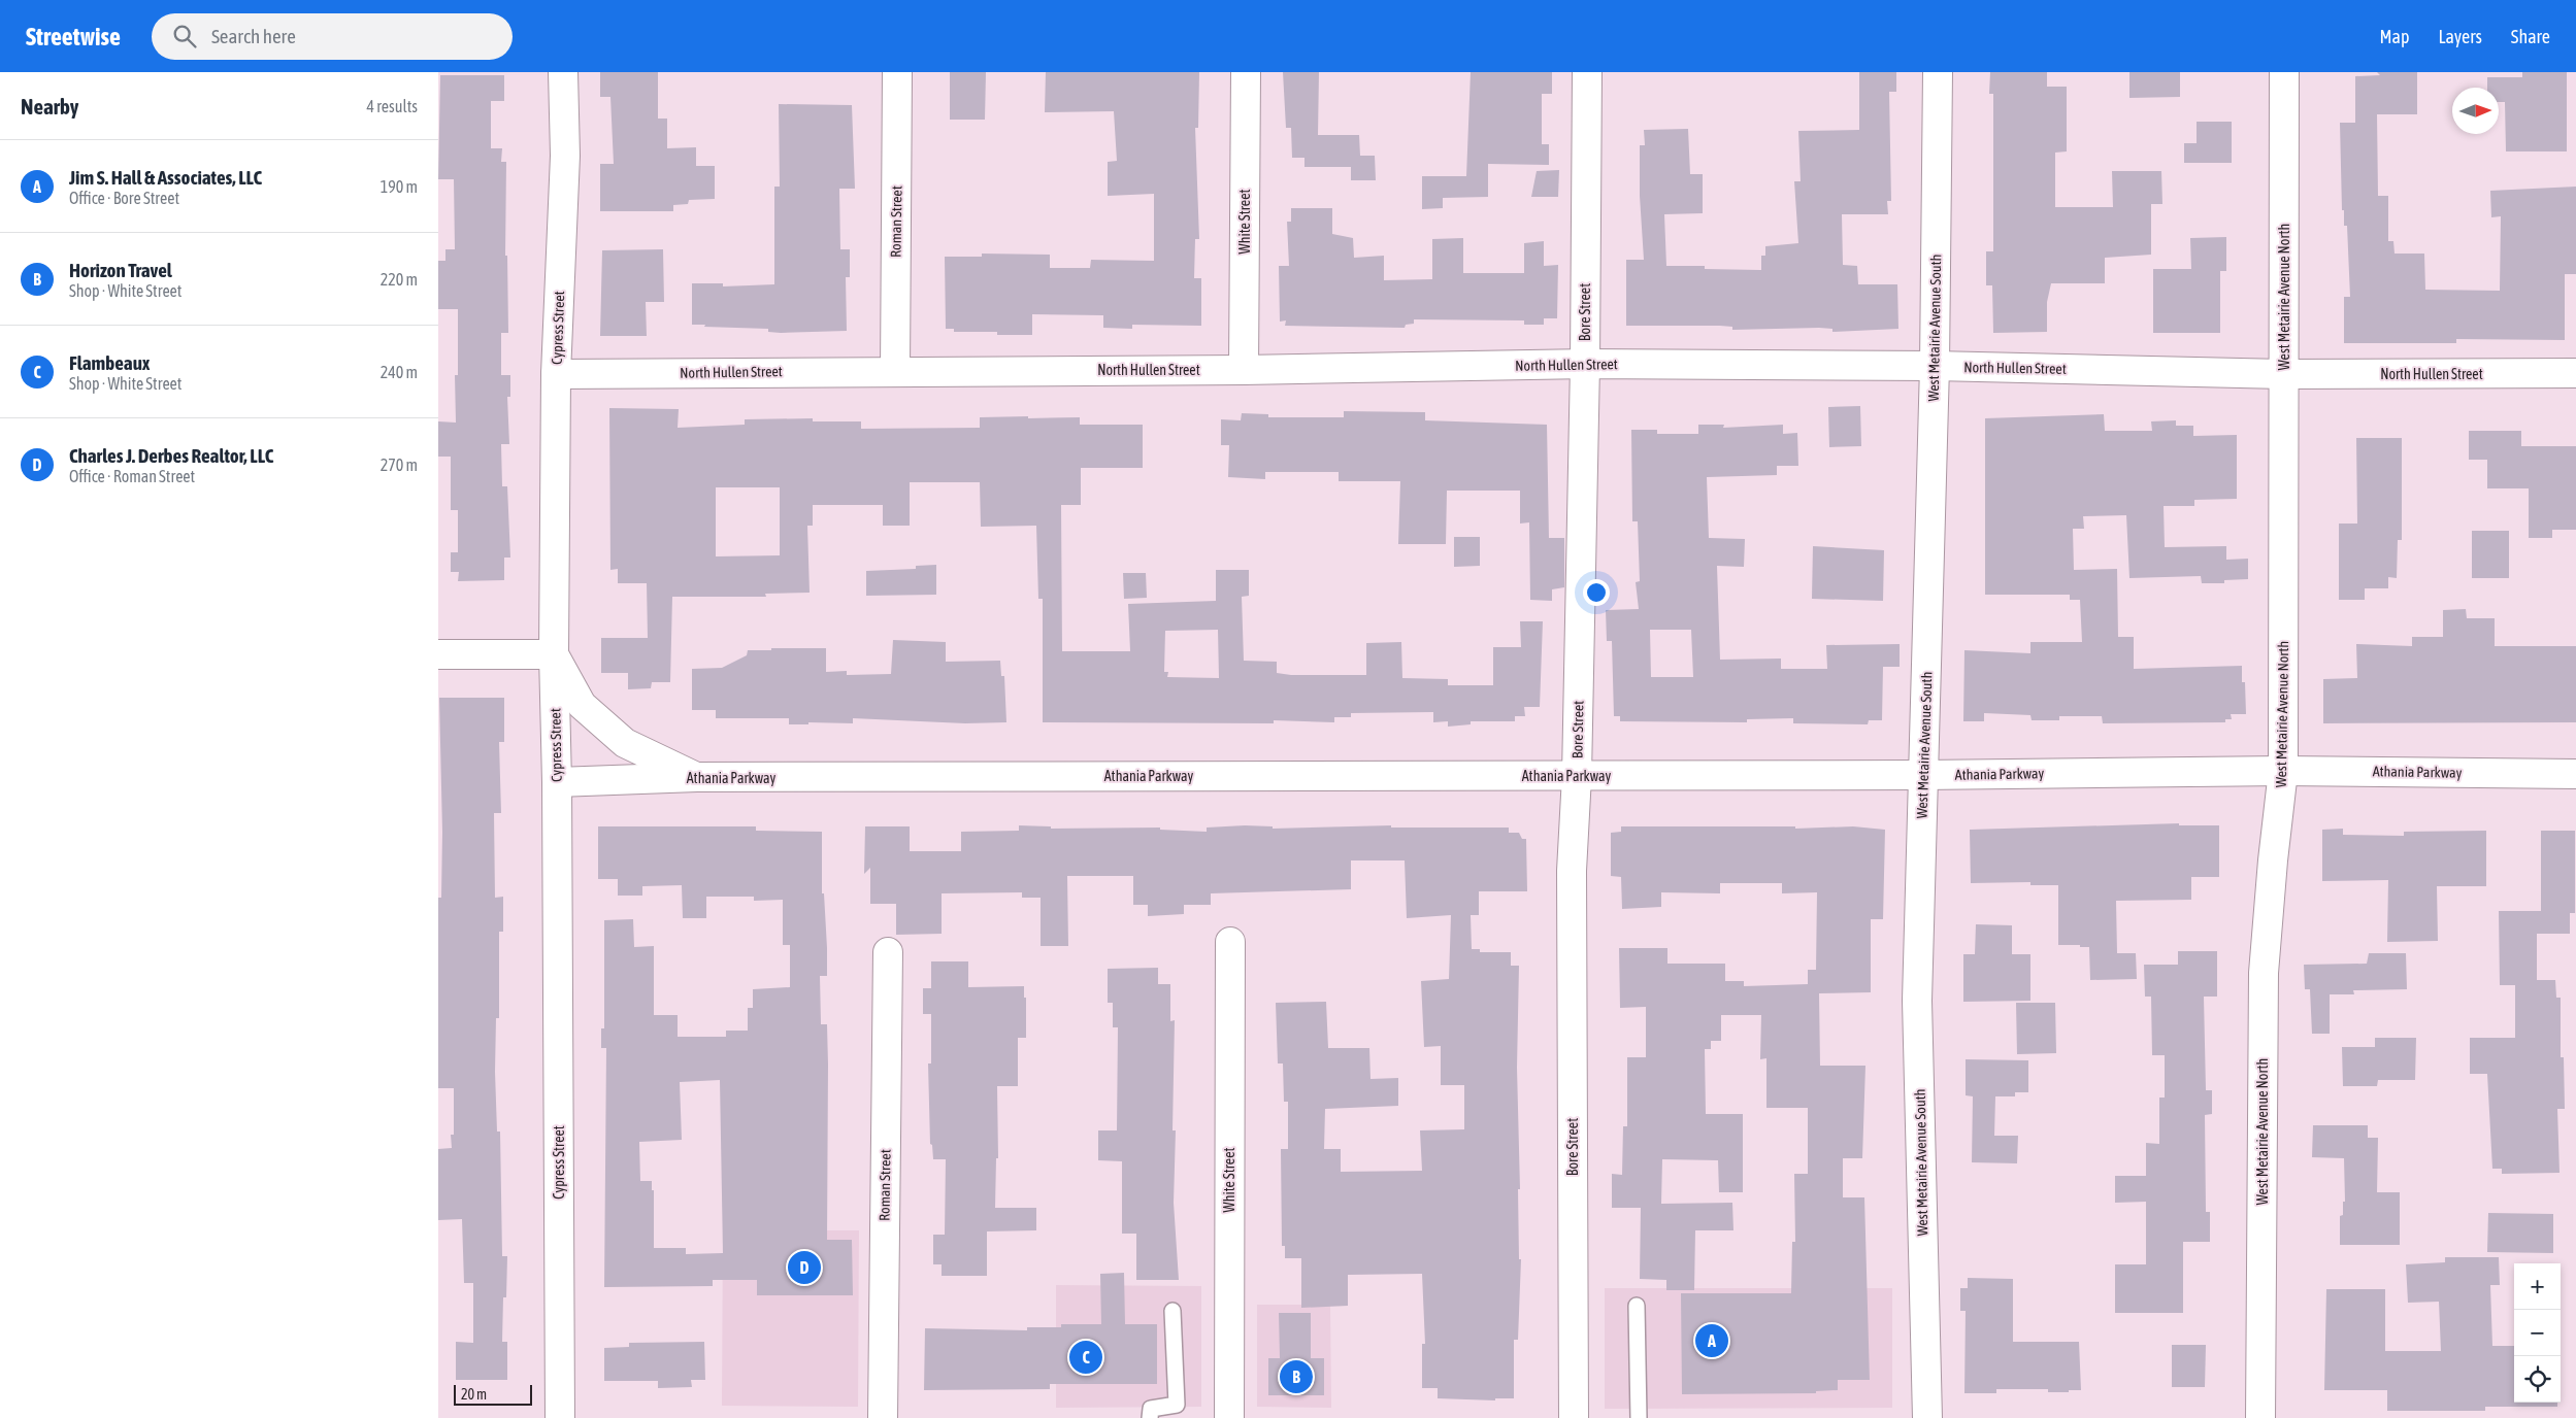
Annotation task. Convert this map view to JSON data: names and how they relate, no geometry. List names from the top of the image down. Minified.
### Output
{"streets":{"street":["Roman Street","White Street","West Metairie Avenue North","Bore Street","Cypress Street","West Metairie Avenue South","North Hullen Street","Athania Parkway"]},"crossings":[["Roman Street","North Hullen Street"],["White Street","North Hullen Street"],["West Metairie Avenue North","North Hullen Street"],["West Metairie Avenue North","Athania Parkway"],["Bore Street","North Hullen Street"],["Bore Street","Athania Parkway"],["Cypress Street","North Hullen Street"],["Cypress Street","Athania Parkway"],["West Metairie Avenue South","North Hullen Street"],["West Metairie Avenue South","Athania Parkway"]],"scale_bar":"20 m","north":"right","page":{"header":"Streetwise","search":"Search here","nav":["Map","Layers","Share"],"heading":["Nearby","4 results"],"list":[{"mark":"A","name":"Jim S. Hall & Associates, LLC","note":"Office · Bore Street","value":"190 m"},{"mark":"B","name":"Horizon Travel","note":"Shop · White Street","value":"220 m"},{"mark":"C","name":"Flambeaux","note":"Shop · White Street","value":"240 m"},{"mark":"D","name":"Charles J. Derbes Realtor, LLC","note":"Office · Roman Street","value":"270 m"}],"pins":["D","A","C","B"],"map_buttons":["+","−"],"scale":"20 m"}}
